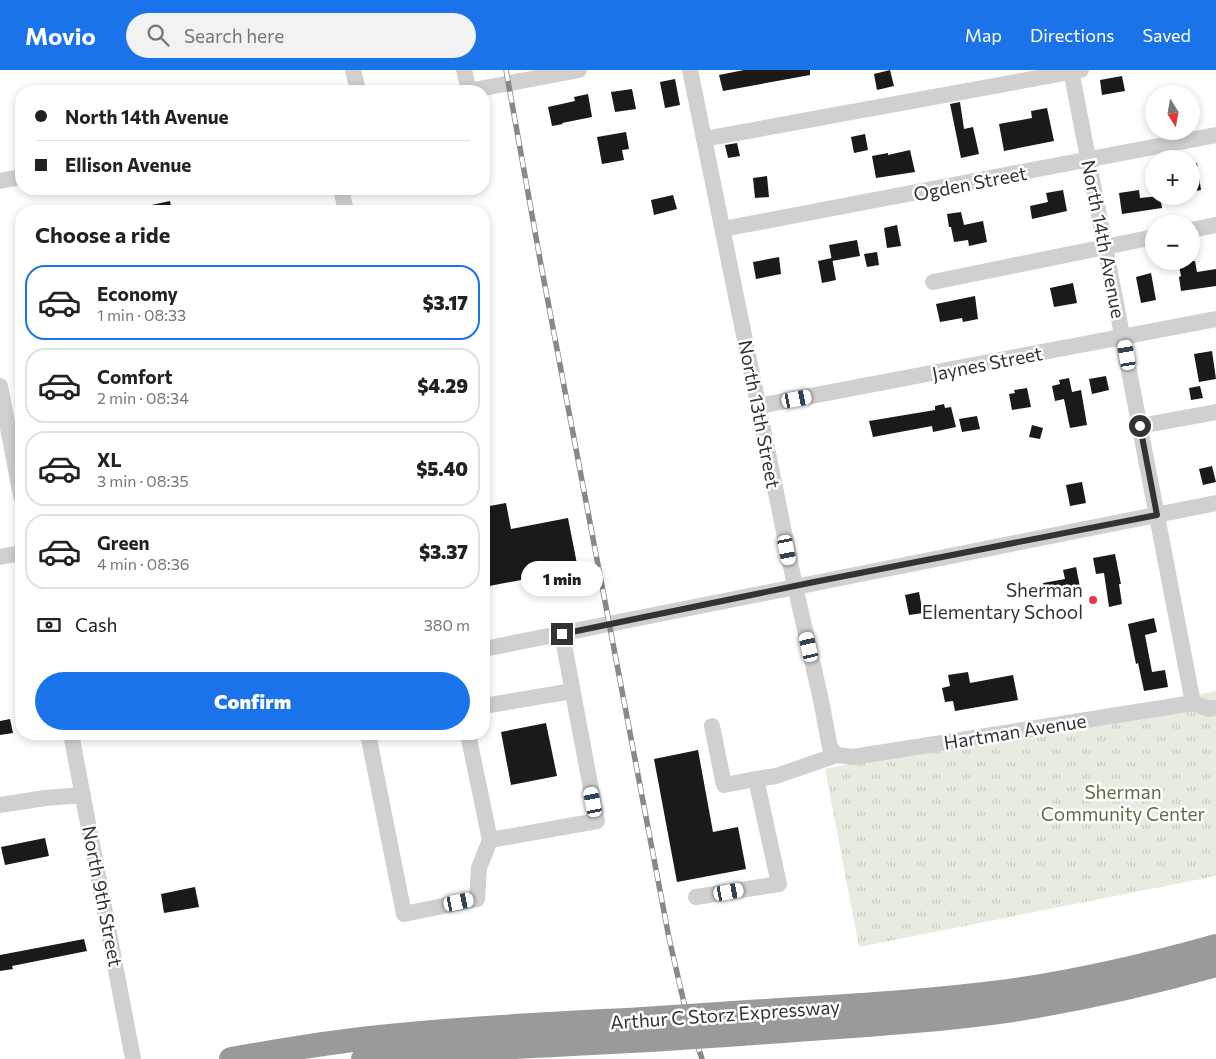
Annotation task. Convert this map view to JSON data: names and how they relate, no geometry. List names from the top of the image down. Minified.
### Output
{"streets":{"highway":["Arthur C Storz Expressway"],"street":["Ogden Street","North 14th Avenue","Jaynes Street","North 13th Street","Hartman Avenue","North 9th Street"]},"crossings":[["Ogden Street","North 14th Avenue"],["Ogden Street","North 13th Street"],["North 14th Avenue","Jaynes Street"],["North 14th Avenue","Hartman Avenue"],["Jaynes Street","North 13th Street"],["North 13th Street","Hartman Avenue"]],"parks":["Sherman Community Center"],"places":["Sherman Elementary School"],"north":"bottom","page":{"header":"Movio","search":"Search here","nav":["Map","Directions","Saved"],"map_buttons":["+","−"],"banner":["North 14th Avenue","Ellison Avenue"],"heading":"Choose a ride","list":[{"name":"Economy","note":"1 min · 08:33","value":"$3.17"},{"name":"Comfort","note":"2 min · 08:34","value":"$4.29"},{"name":"XL","note":"3 min · 08:35","value":"$5.40"},{"name":"Green","note":"4 min · 08:36","value":"$3.37"}],"bubble":"1 min","pay":["Cash","380 m"],"buttons":"Confirm"}}
